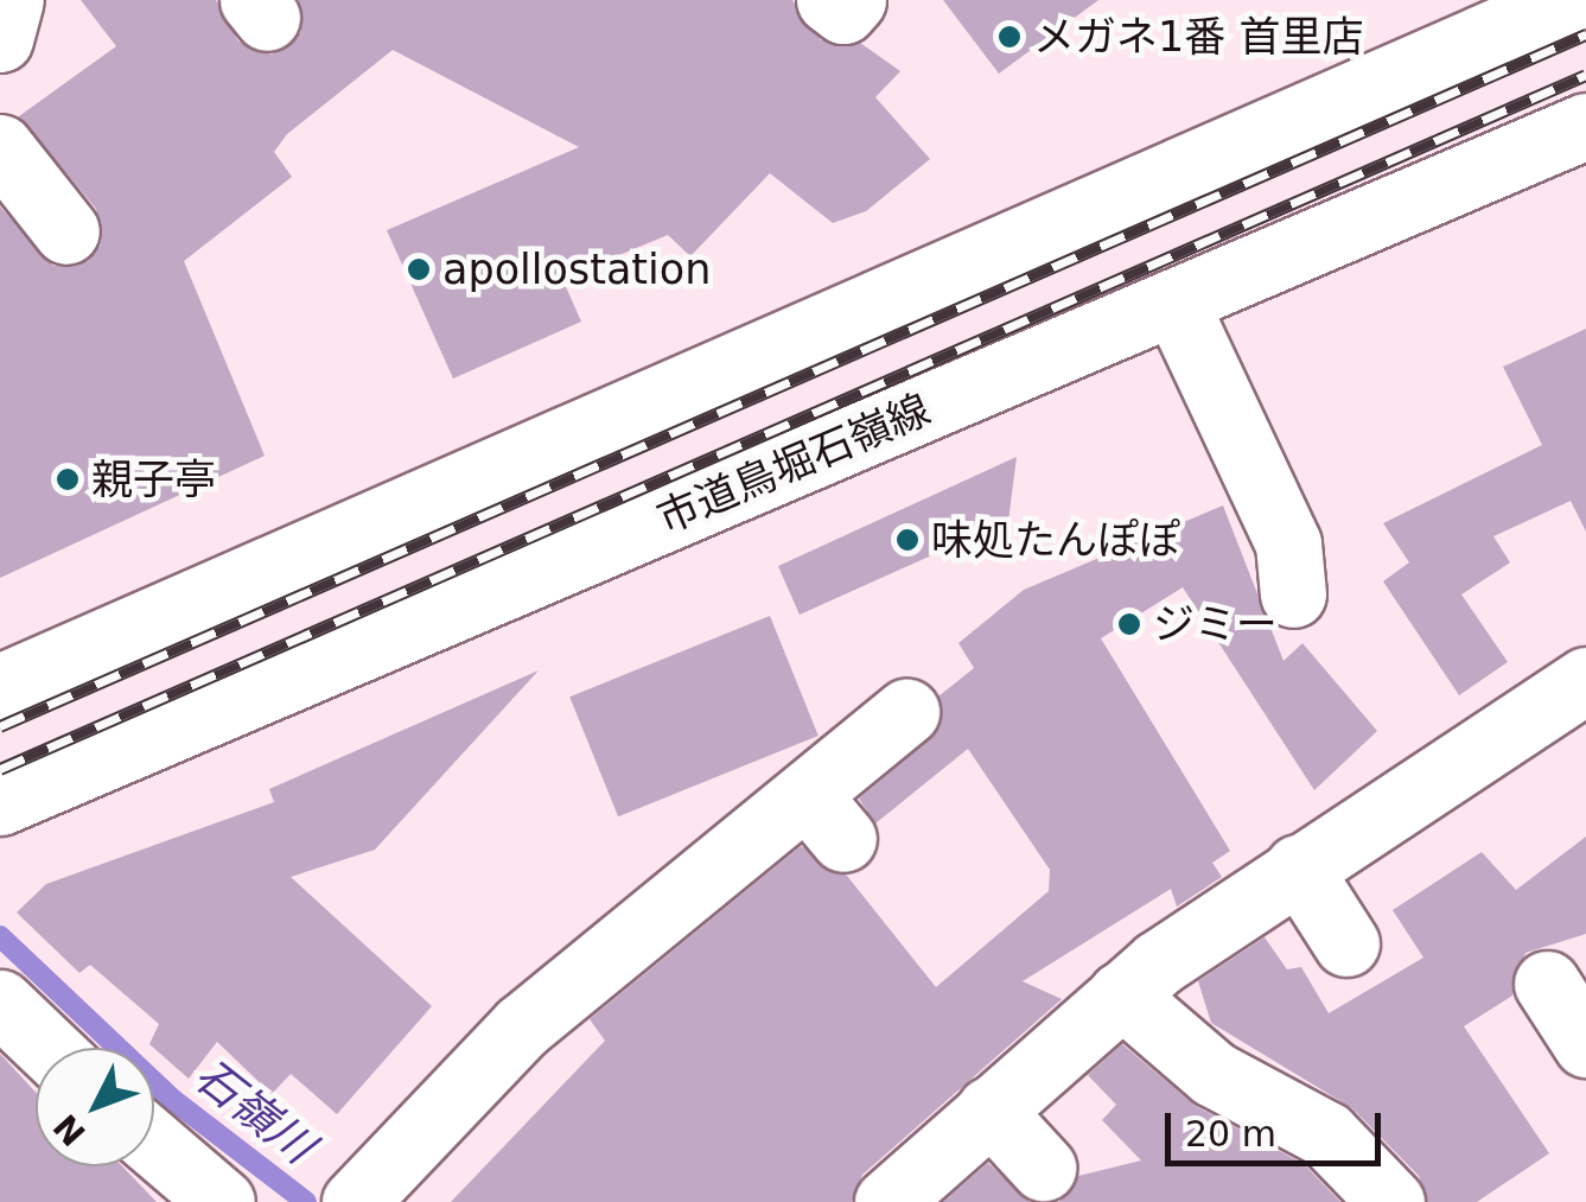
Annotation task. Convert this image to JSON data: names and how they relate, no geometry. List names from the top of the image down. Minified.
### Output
{"streets":{"street":["市道鳥堀石嶺線"]},"water":["石嶺川"],"places":["メガネ1番 首里店","apollostation","親子亭","味処たんぽぽ","ジミー"],"scale_bar":"20 m","north":"bottom left"}
